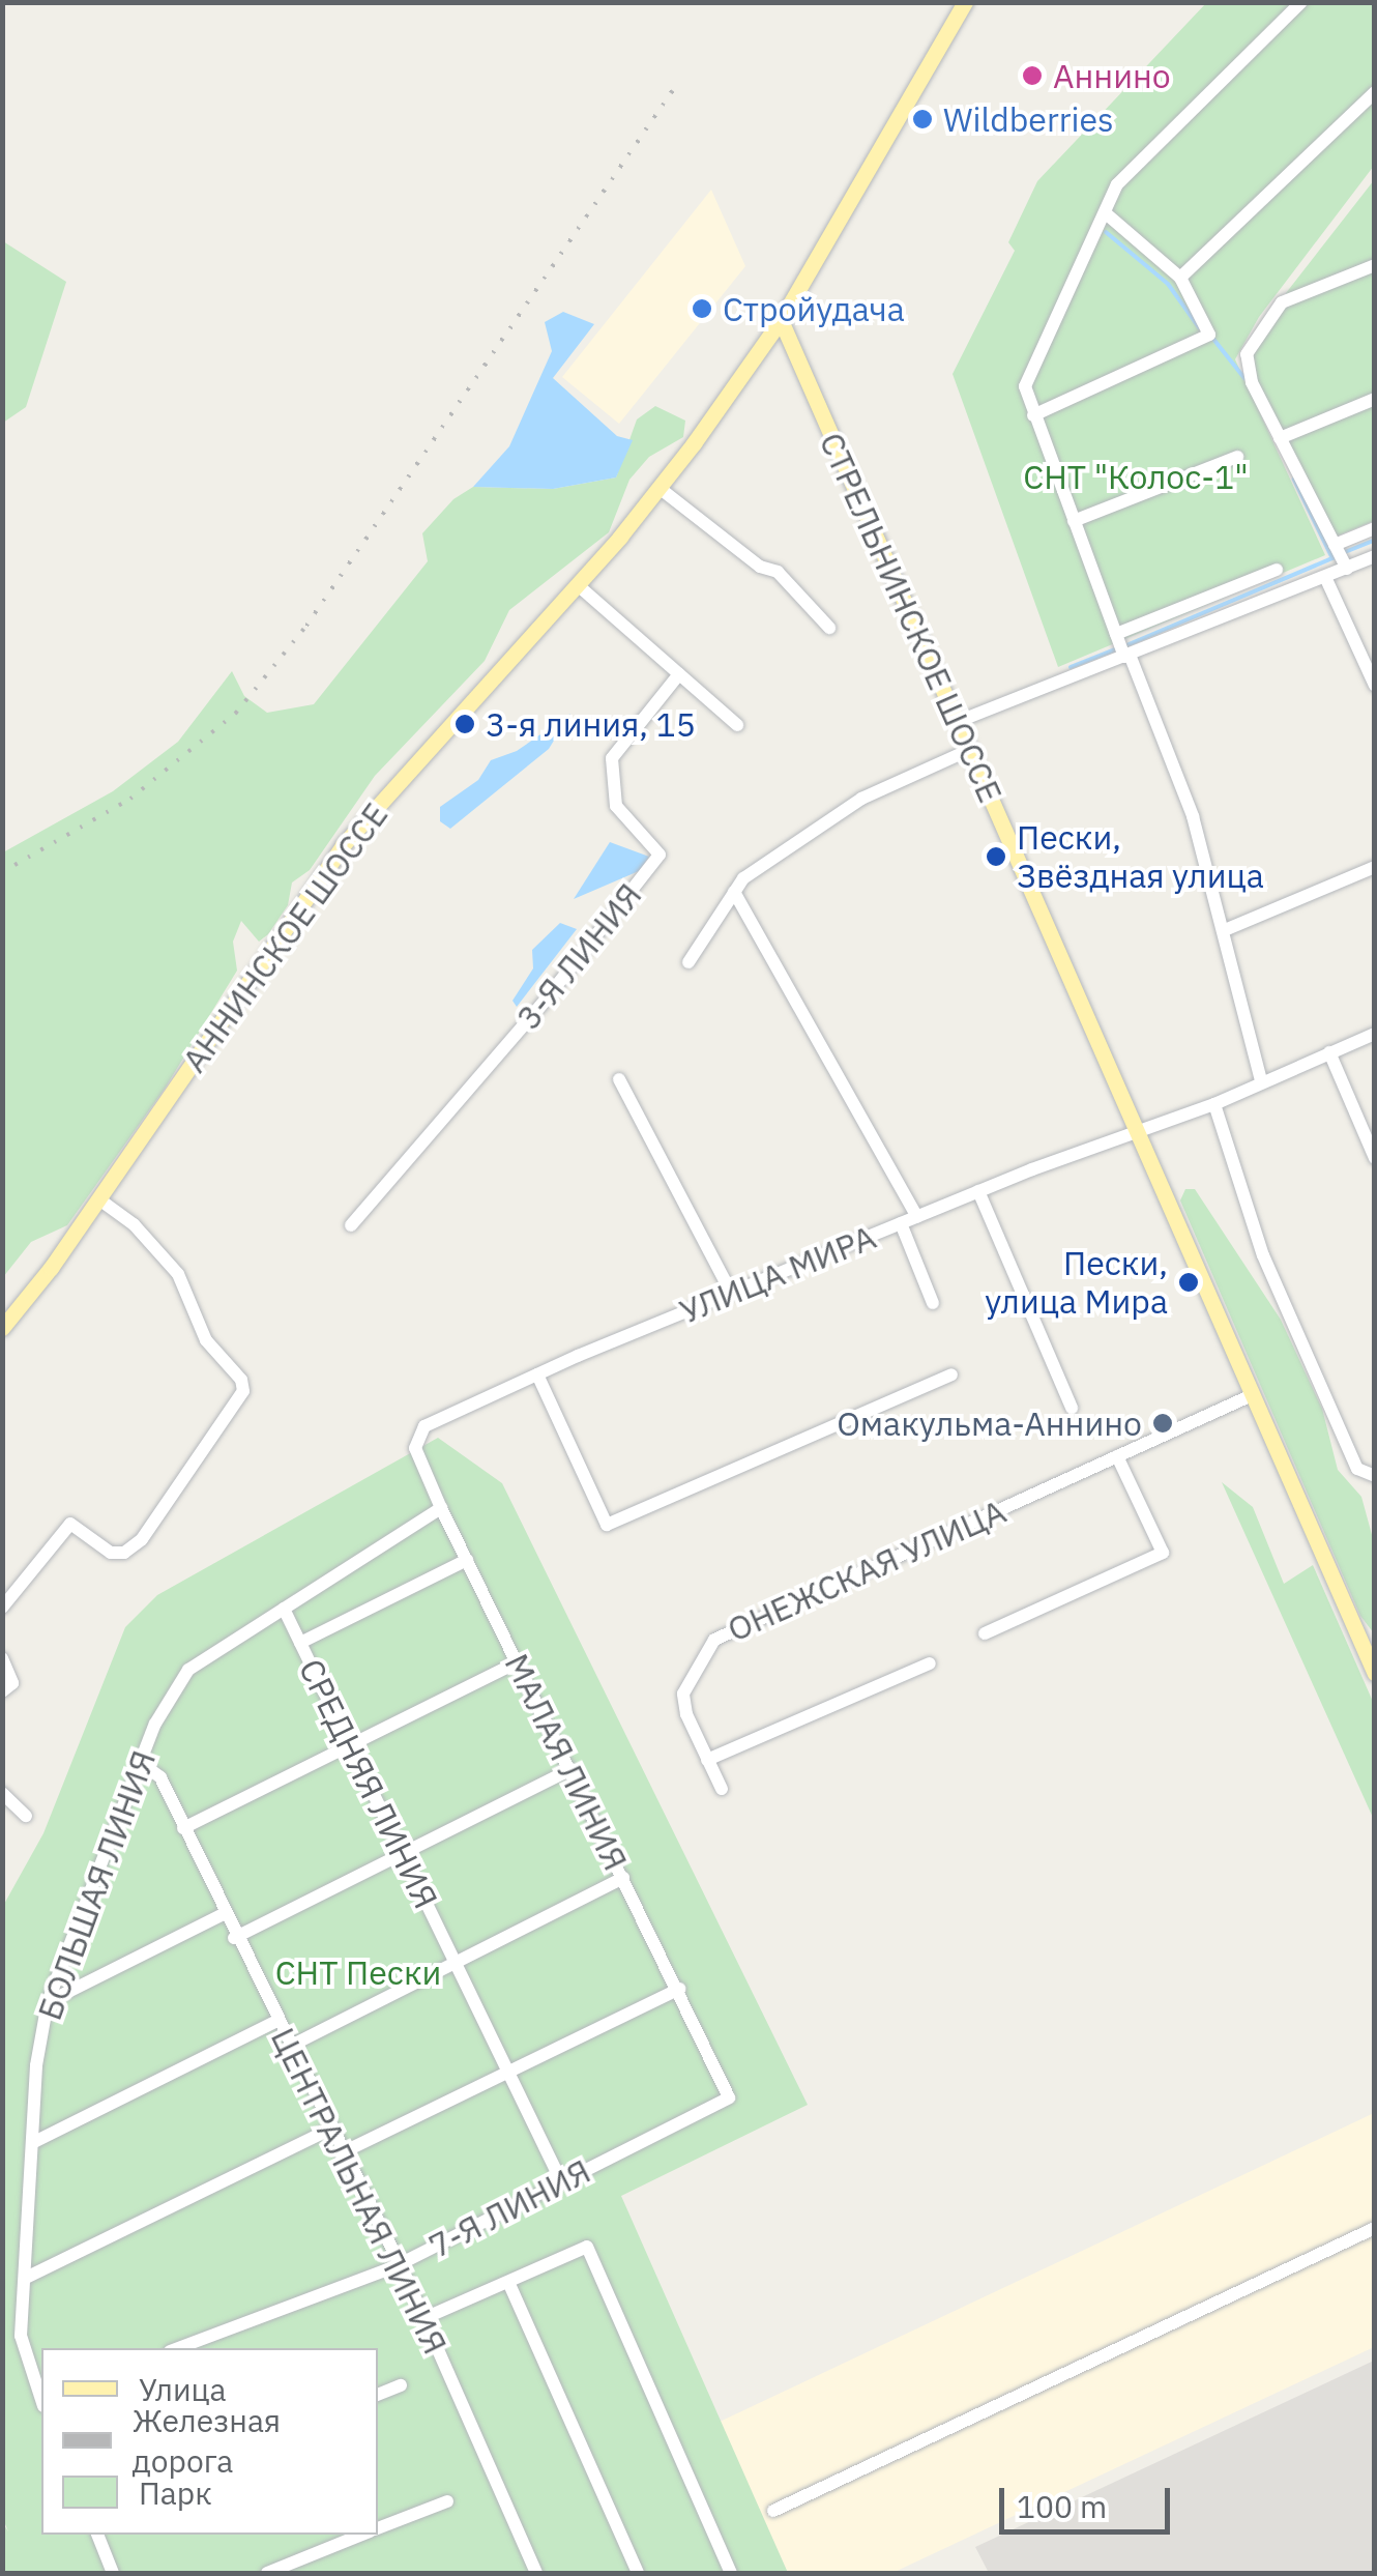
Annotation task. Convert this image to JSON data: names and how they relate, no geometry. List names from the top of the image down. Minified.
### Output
{"streets":{"main road":["СТРЕЛЬНИНСКОЕ ШОССЕ","АННИНСКОЕ ШОССЕ"],"street":["3-Я ЛИНИЯ","УЛИЦА МИРА","ОНЕЖСКАЯ УЛИЦА","МАЛАЯ ЛИНИЯ","СРЕДНЯЯ ЛИНИЯ","БОЛЬШАЯ ЛИНИЯ","ЦЕНТРАЛЬНАЯ ЛИНИЯ","7-Я ЛИНИЯ"]},"crossings":[["СТРЕЛЬНИНСКОЕ ШОССЕ","АННИНСКОЕ ШОССЕ"],["СТРЕЛЬНИНСКОЕ ШОССЕ","УЛИЦА МИРА"],["СТРЕЛЬНИНСКОЕ ШОССЕ","ОНЕЖСКАЯ УЛИЦА"],["УЛИЦА МИРА","МАЛАЯ ЛИНИЯ"],["МАЛАЯ ЛИНИЯ","БОЛЬШАЯ ЛИНИЯ"],["МАЛАЯ ЛИНИЯ","7-Я ЛИНИЯ"],["СРЕДНЯЯ ЛИНИЯ","БОЛЬШАЯ ЛИНИЯ"],["СРЕДНЯЯ ЛИНИЯ","7-Я ЛИНИЯ"],["БОЛЬШАЯ ЛИНИЯ","ЦЕНТРАЛЬНАЯ ЛИНИЯ"],["ЦЕНТРАЛЬНАЯ ЛИНИЯ","7-Я ЛИНИЯ"]],"parks":["СНТ \"Колос-1\"","СНТ Пески"],"places":["Аннино","Wildberries","Стройудача","3-я линия, 15","Пески, Звёздная улица","Пески, улица Мира","Омакульма-Аннино"],"legend":["Улица","Железная дорога","Парк"],"scale_bar":"100 m"}
